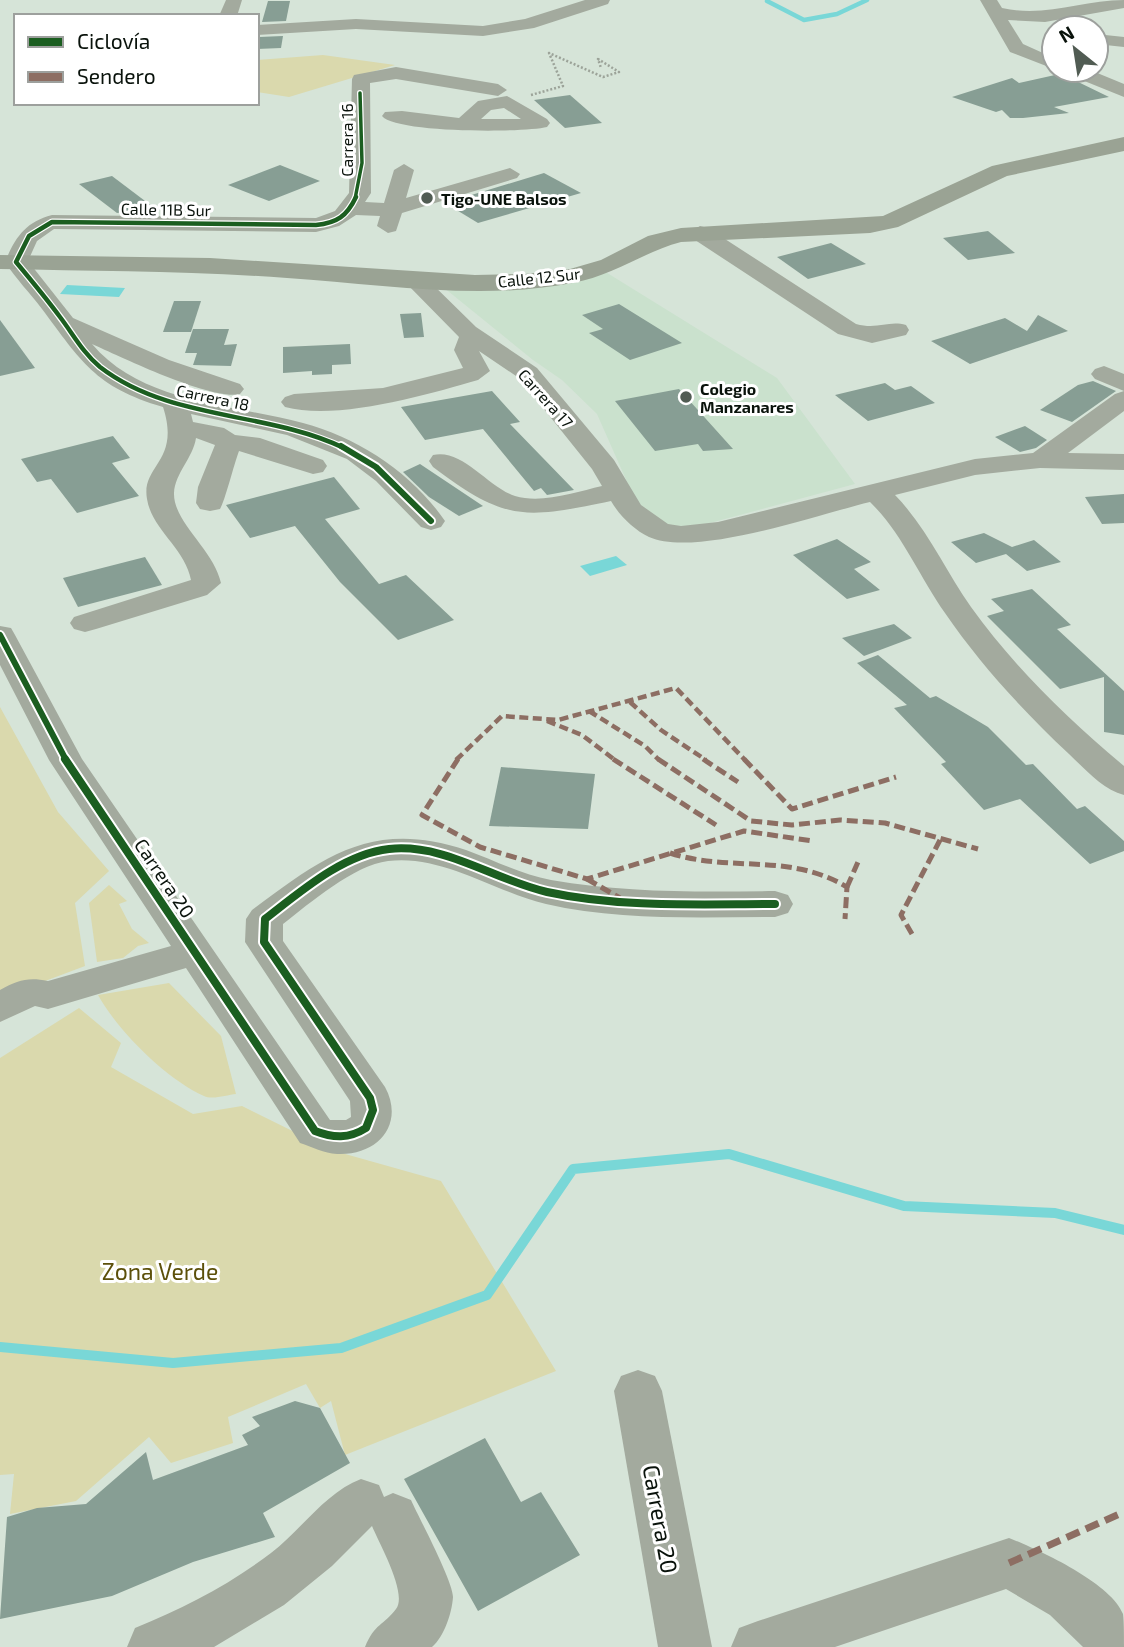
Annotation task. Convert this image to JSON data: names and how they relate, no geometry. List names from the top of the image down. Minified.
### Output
{"streets":{"main road":["Calle 12 Sur"],"street":["Carrera 16","Calle 11B Sur","Carrera 18","Carrera 17","Carrera 20"]},"crossings":[["Carrera 16","Calle 11B Sur"],["Calle 11B Sur","Calle 12 Sur"],["Calle 11B Sur","Carrera 18"],["Calle 12 Sur","Carrera 18"],["Calle 12 Sur","Carrera 17"]],"parks":["Zona Verde"],"places":["Tigo-UNE Balsos","Colegio Manzanares"],"legend":["Ciclovía","Sendero"],"north":"top left"}
